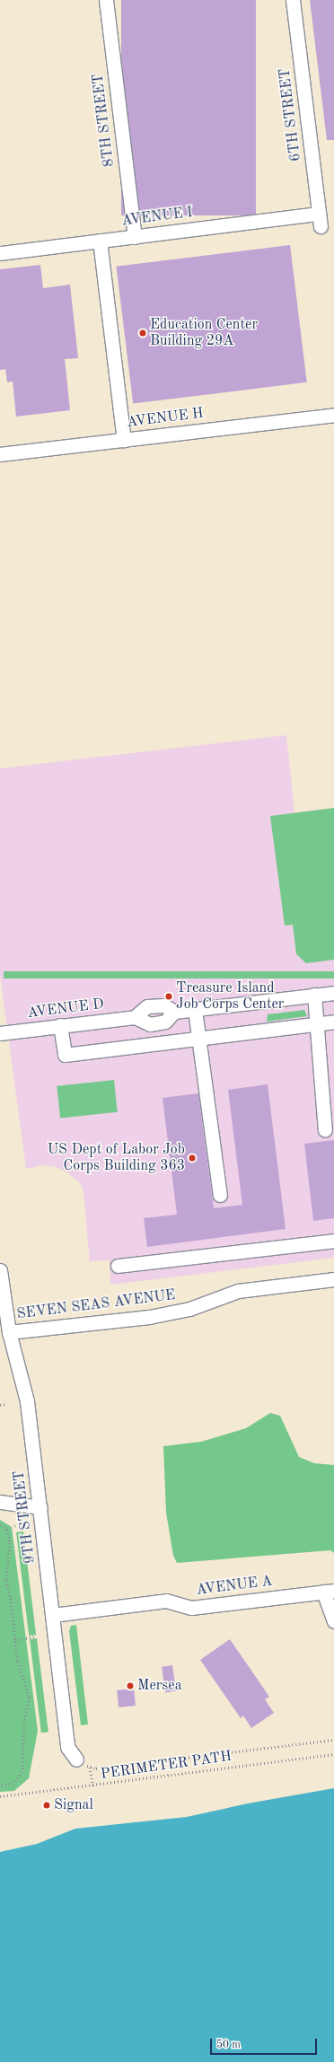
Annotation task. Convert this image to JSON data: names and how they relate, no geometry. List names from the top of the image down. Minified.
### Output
{"streets":{"street":["6TH STREET","8TH STREET","AVENUE I","AVENUE H","AVENUE D","SEVEN SEAS AVENUE","9TH STREET","AVENUE A"],"path":["PERIMETER PATH"]},"crossings":[["6TH STREET","AVENUE I"],["8TH STREET","AVENUE I"],["SEVEN SEAS AVENUE","9TH STREET"],["9TH STREET","AVENUE A"]],"places":["Education Center Building 29A","Treasure Island Job Corps Center","US Dept of Labor Job Corps Building 363","Mersea","Signal"],"scale_bar":"50 m"}
